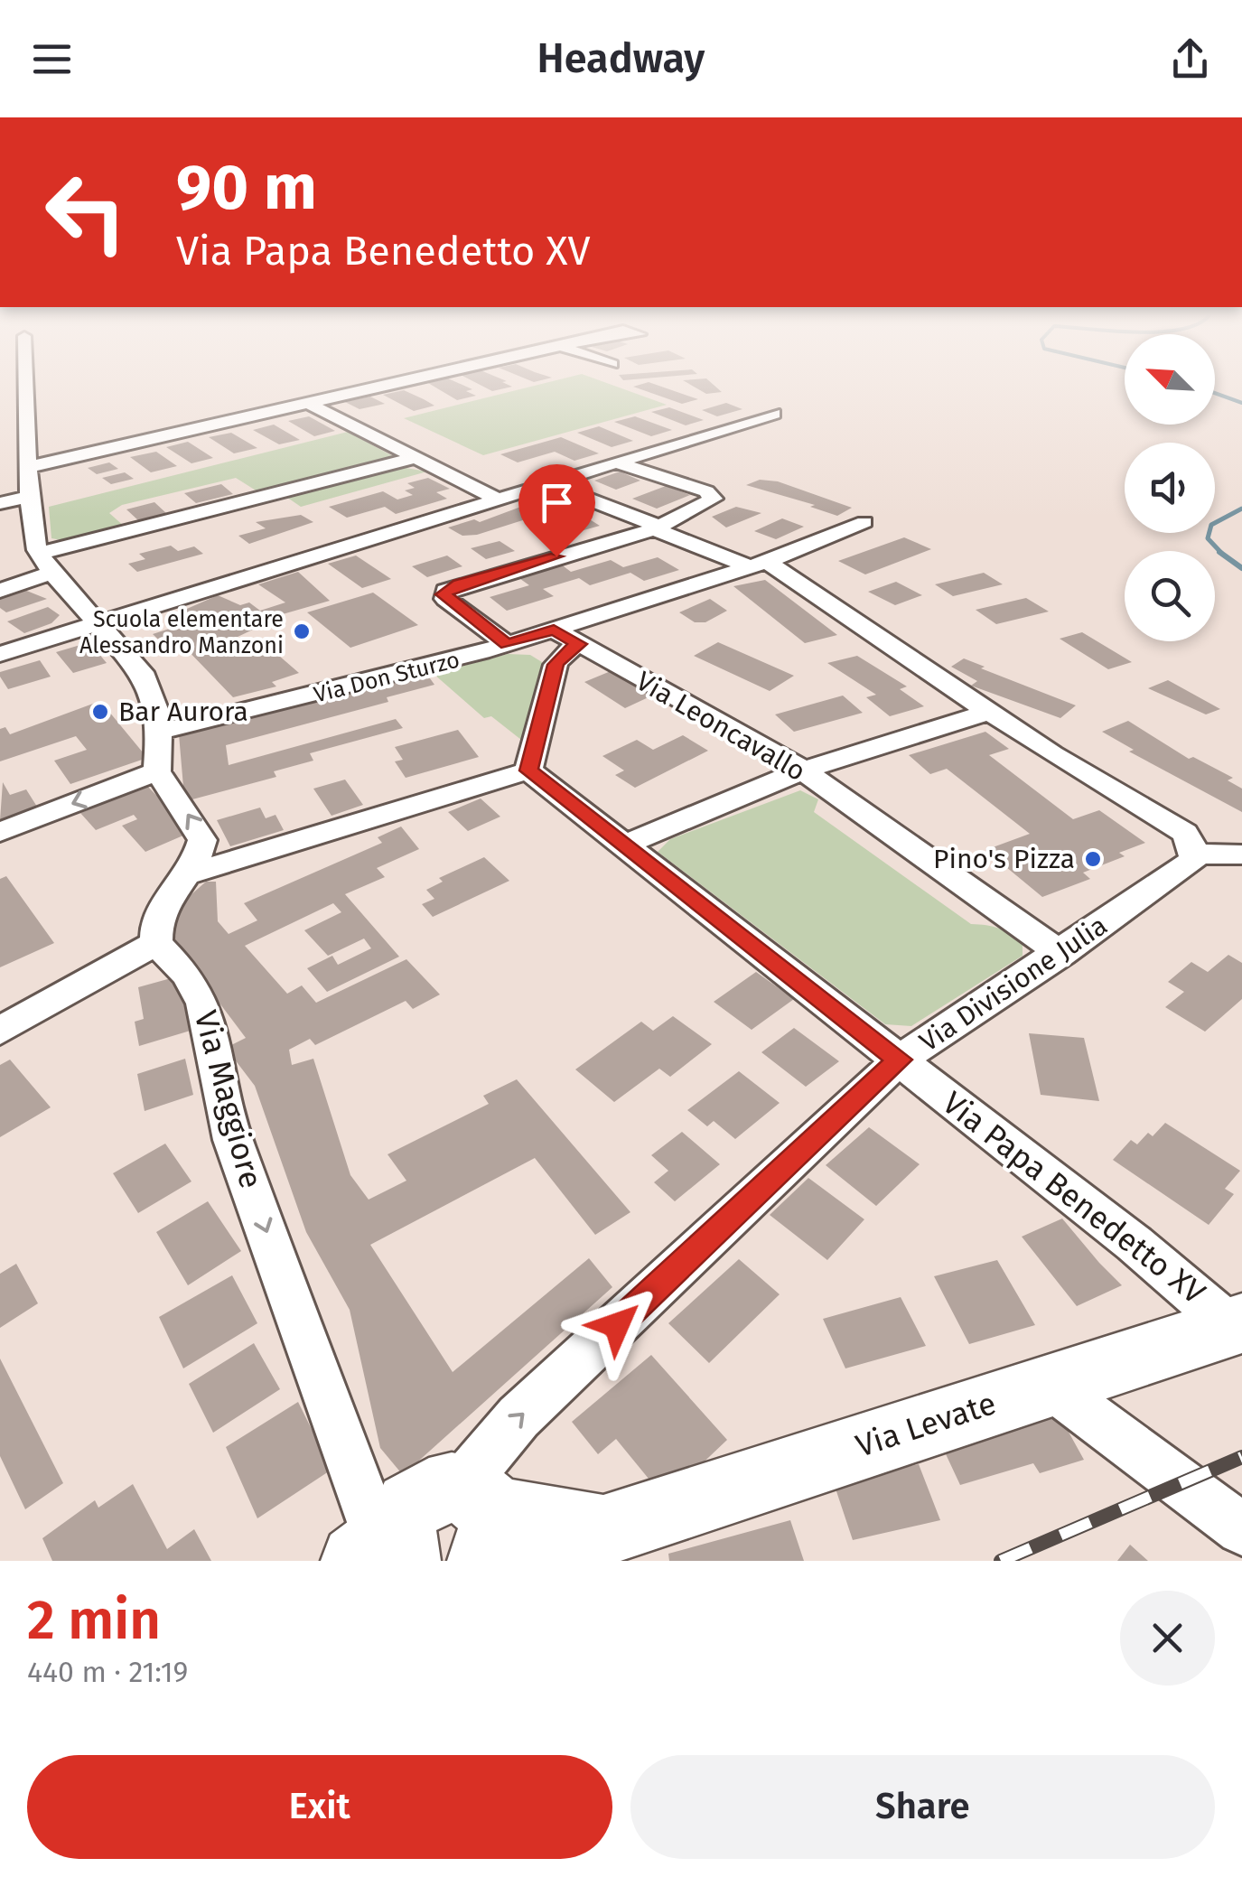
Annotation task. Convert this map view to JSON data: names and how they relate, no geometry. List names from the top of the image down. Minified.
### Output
{"streets":{"street":["Via Don Sturzo","Via Leoncavallo","Via Divisione Julia","Via Maggiore","Via Papa Benedetto XV","Via Levate"]},"crossings":[["Via Don Sturzo","Via Leoncavallo"],["Via Leoncavallo","Via Divisione Julia"],["Via Divisione Julia","Via Papa Benedetto XV"],["Via Divisione Julia","Via Levate"],["Via Maggiore","Via Levate"],["Via Papa Benedetto XV","Via Levate"]],"one_way":["Via Divisione Julia","Via Maggiore"],"places":["Scuola elementare Alessandro Manzoni","Bar Aurora","Pino's Pizza"],"north":"top left","page":{"header":"Headway","turn":["90 m","Via Papa Benedetto XV"],"heading":["2 min","440 m · 21:19"],"buttons":["Exit","Share"]}}
